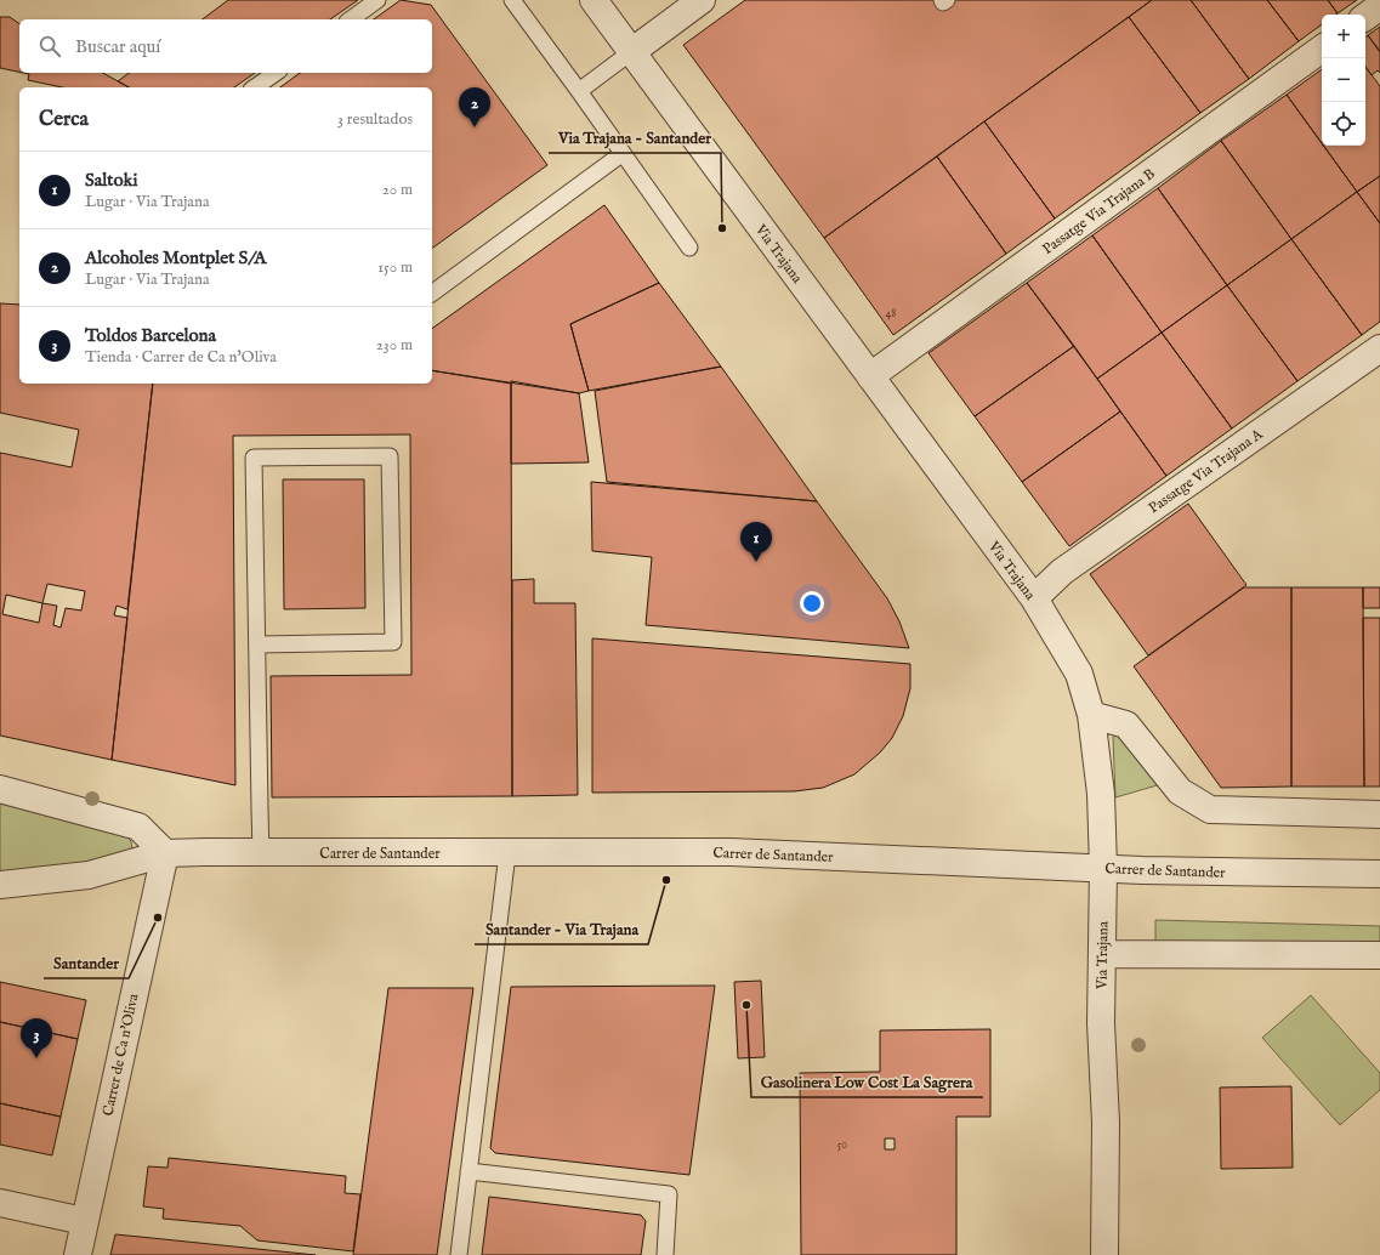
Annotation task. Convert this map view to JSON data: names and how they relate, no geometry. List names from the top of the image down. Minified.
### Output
{"streets":{"street":["Passatge Via Trajana B","Via Trajana","Passatge Via Trajana A","Carrer de Santander","Carrer de Ca n'Oliva"]},"crossings":[["Passatge Via Trajana B","Via Trajana"],["Via Trajana","Passatge Via Trajana A"],["Via Trajana","Carrer de Santander"],["Carrer de Santander","Carrer de Ca n'Oliva"]],"places":["Via Trajana - Santander","Santander - Via Trajana","Santander","Gasolinera Low Cost La Sagrera"],"house_numbers":["48","50"],"page":{"map_buttons":["+","−"],"search":"Buscar aquí","pins":["2","1","3"],"heading":["Cerca","3 resultados"],"list":[{"mark":"1","name":"Saltoki","note":"Lugar · Via Trajana","value":"20 m"},{"mark":"2","name":"Alcoholes Montplet S/A","note":"Lugar · Via Trajana","value":"150 m"},{"mark":"3","name":"Toldos Barcelona","note":"Tienda · Carrer de Ca n'Oliva","value":"230 m"}]}}
